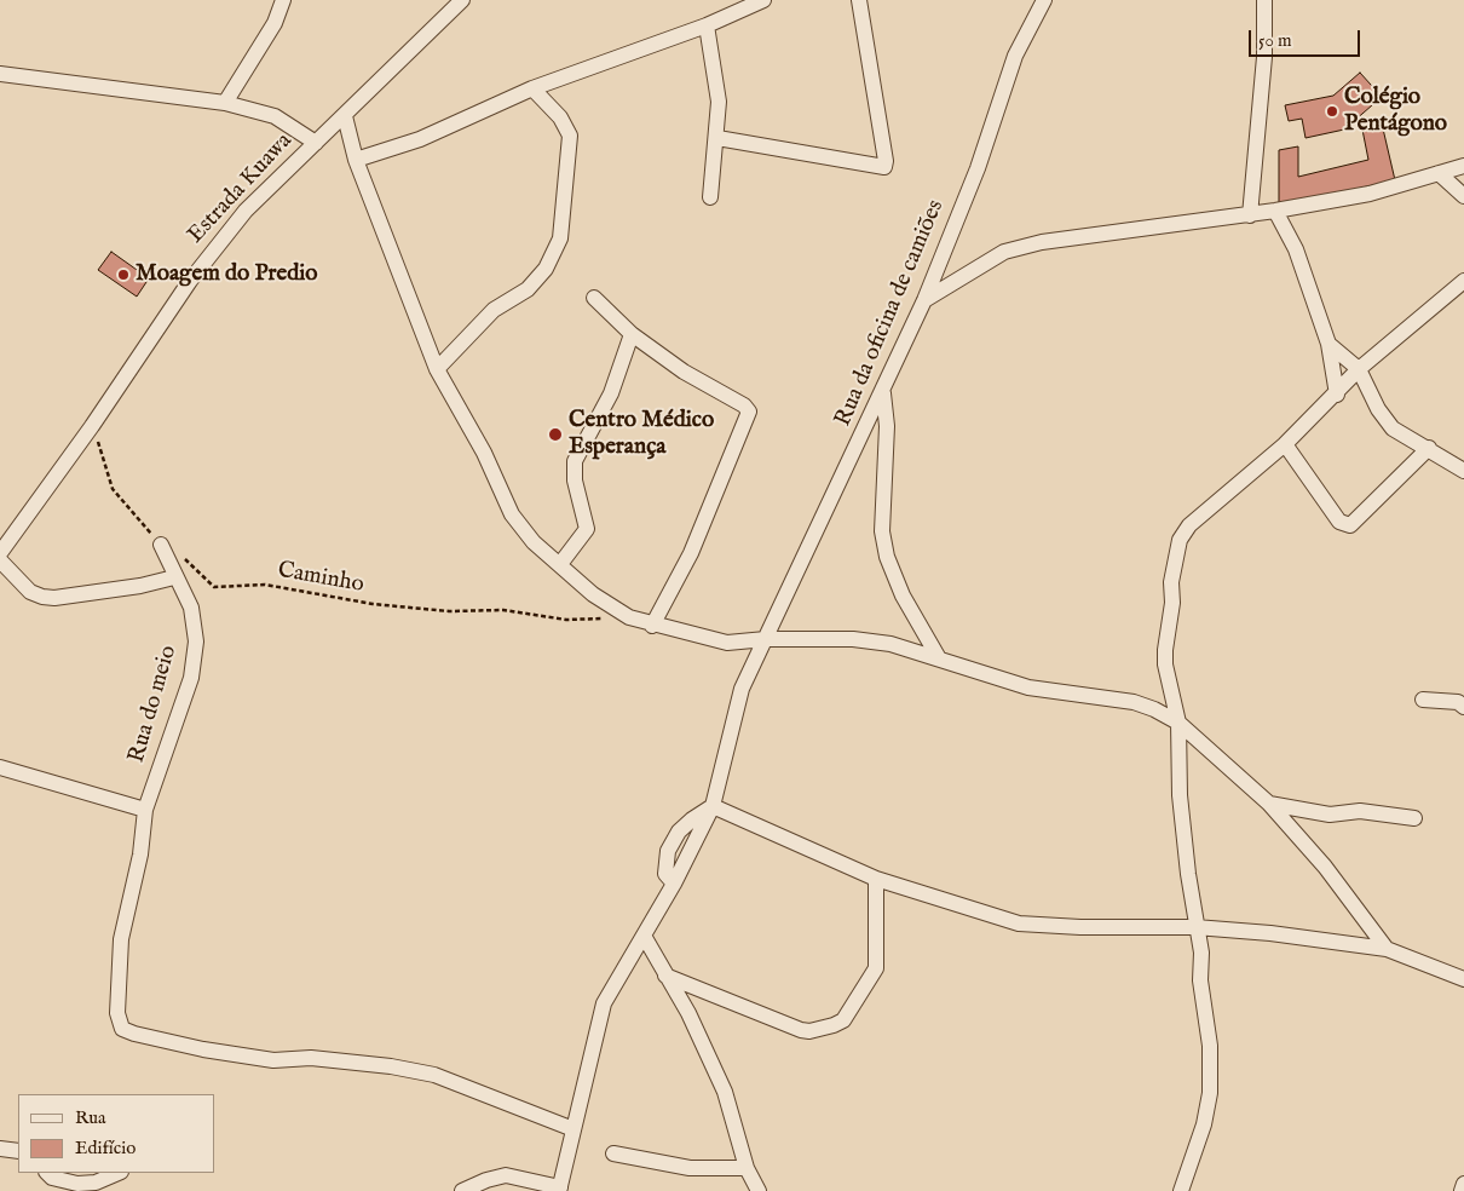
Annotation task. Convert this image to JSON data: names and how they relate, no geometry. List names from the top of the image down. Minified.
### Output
{"streets":{"street":["Estrada Kuawa","Rua da oficina de camiões","Rua do meio"],"path":["Caminho"]},"crossings":[["Rua da oficina de camiões","Rua do meio"]],"places":["Colégio Pentágono","Moagem do Predio","Centro Médico Esperança"],"legend":["Rua","Edifício"],"scale_bar":"50 m"}
